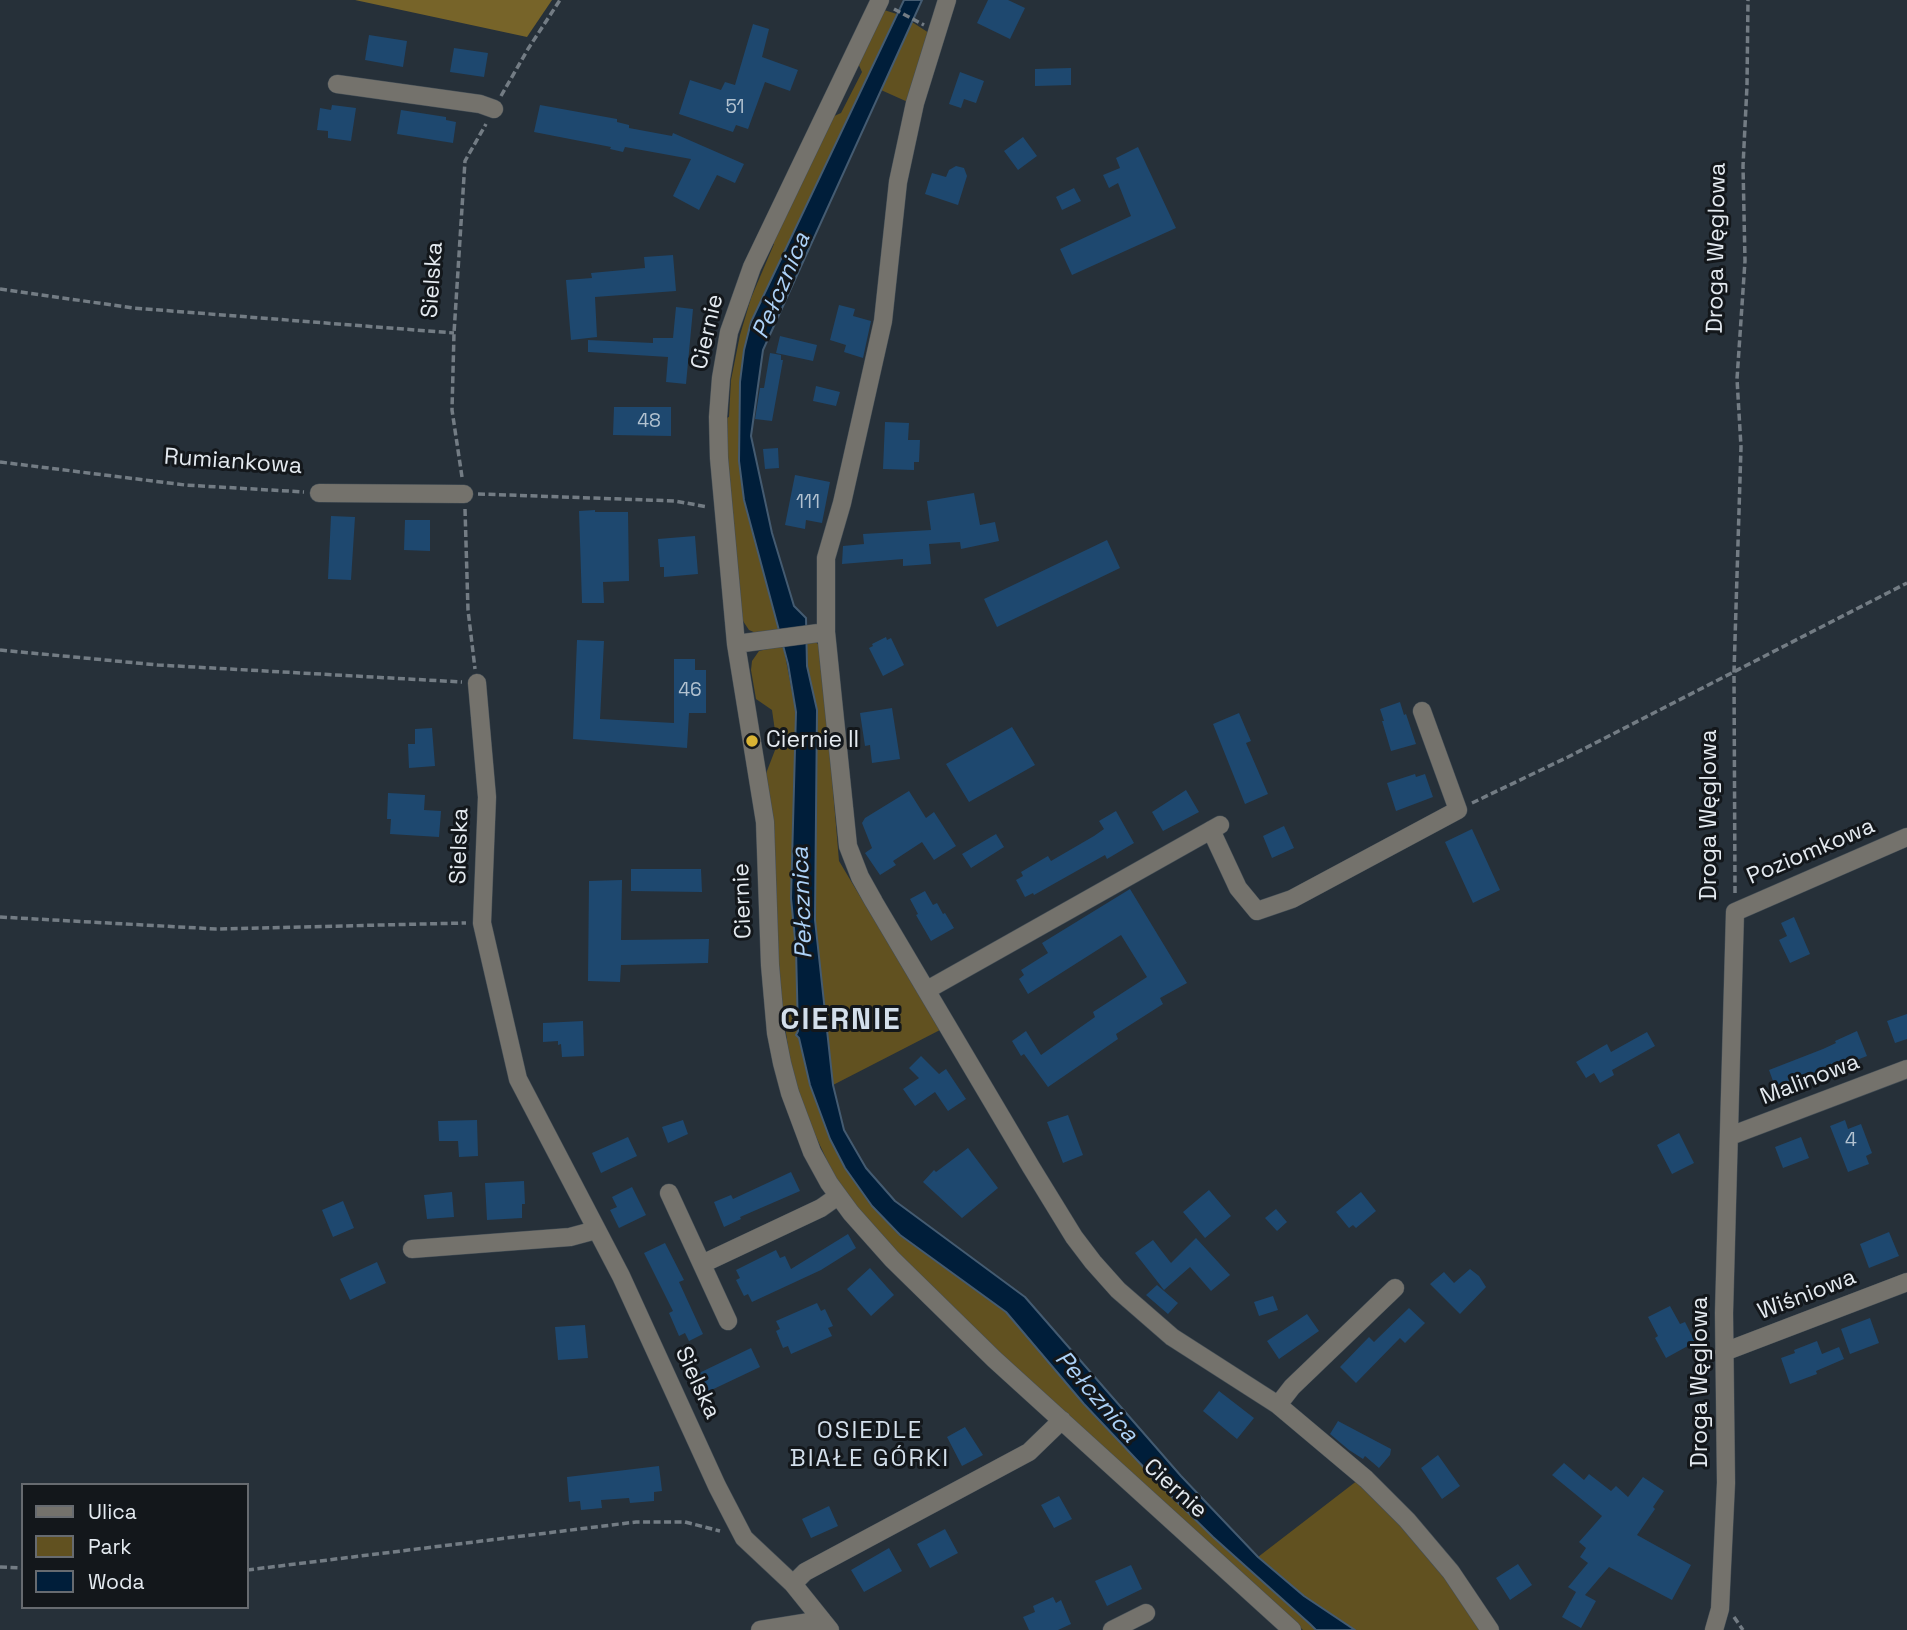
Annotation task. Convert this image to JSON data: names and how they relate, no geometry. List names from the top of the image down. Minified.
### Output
{"streets":{"street":["Droga Węglowa","Sielska","Ciernie","Rumiankowa","Poziomkowa","Malinowa","Wiśniowa"]},"crossings":[["Droga Węglowa","Poziomkowa"],["Droga Węglowa","Malinowa"],["Droga Węglowa","Wiśniowa"],["Sielska","Rumiankowa"]],"districts":["CIERNIE","OSIEDLE BIAŁE GÓRKI"],"water":["Pełcznica"],"places":["Ciernie II"],"house_numbers":["51","48","111","46","4"],"legend":["Ulica","Park","Woda"]}
